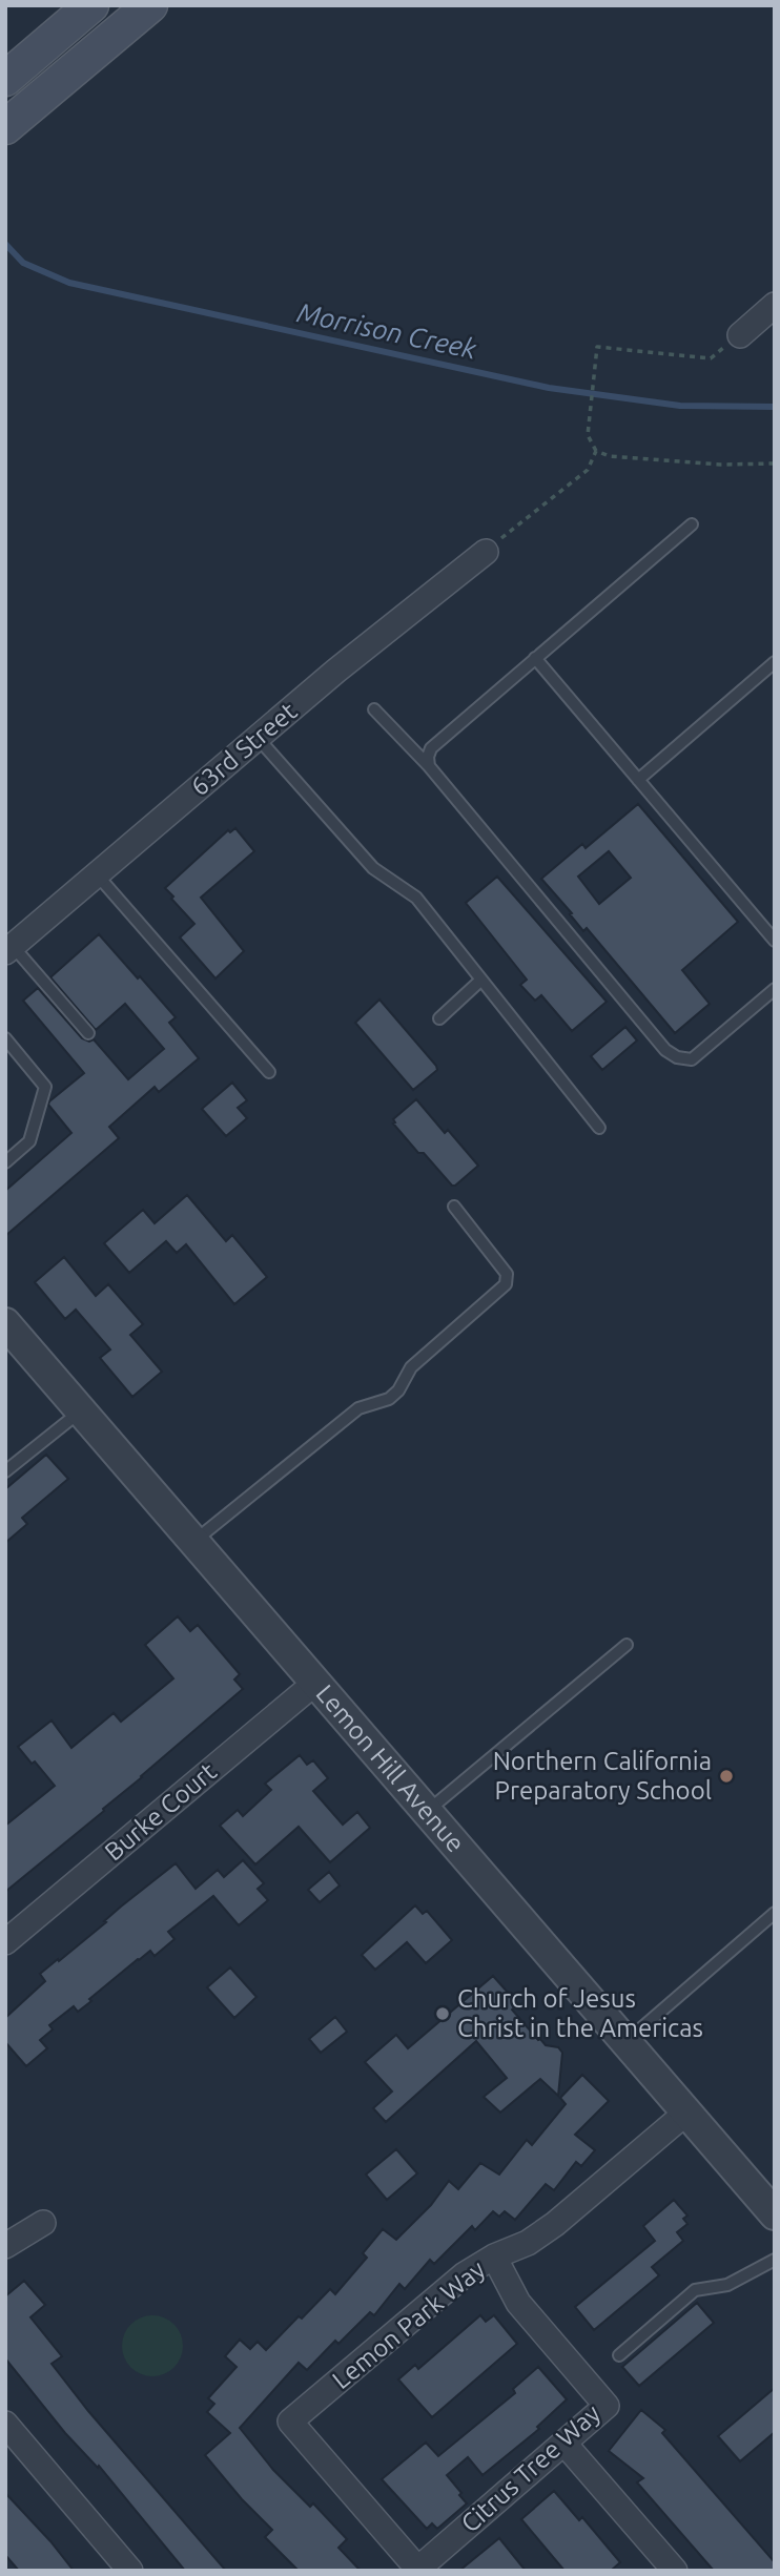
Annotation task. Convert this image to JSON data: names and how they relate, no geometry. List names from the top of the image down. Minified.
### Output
{"streets":{"street":["63rd Street","Lemon Hill Avenue","Burke Court","Lemon Park Way","Citrus Tree Way"]},"crossings":[["Lemon Hill Avenue","Burke Court"],["Lemon Hill Avenue","Lemon Park Way"],["Lemon Park Way","Citrus Tree Way"]],"water":["Morrison Creek"],"places":["Northern California Preparatory School","Church of Jesus Christ in the Americas"]}
